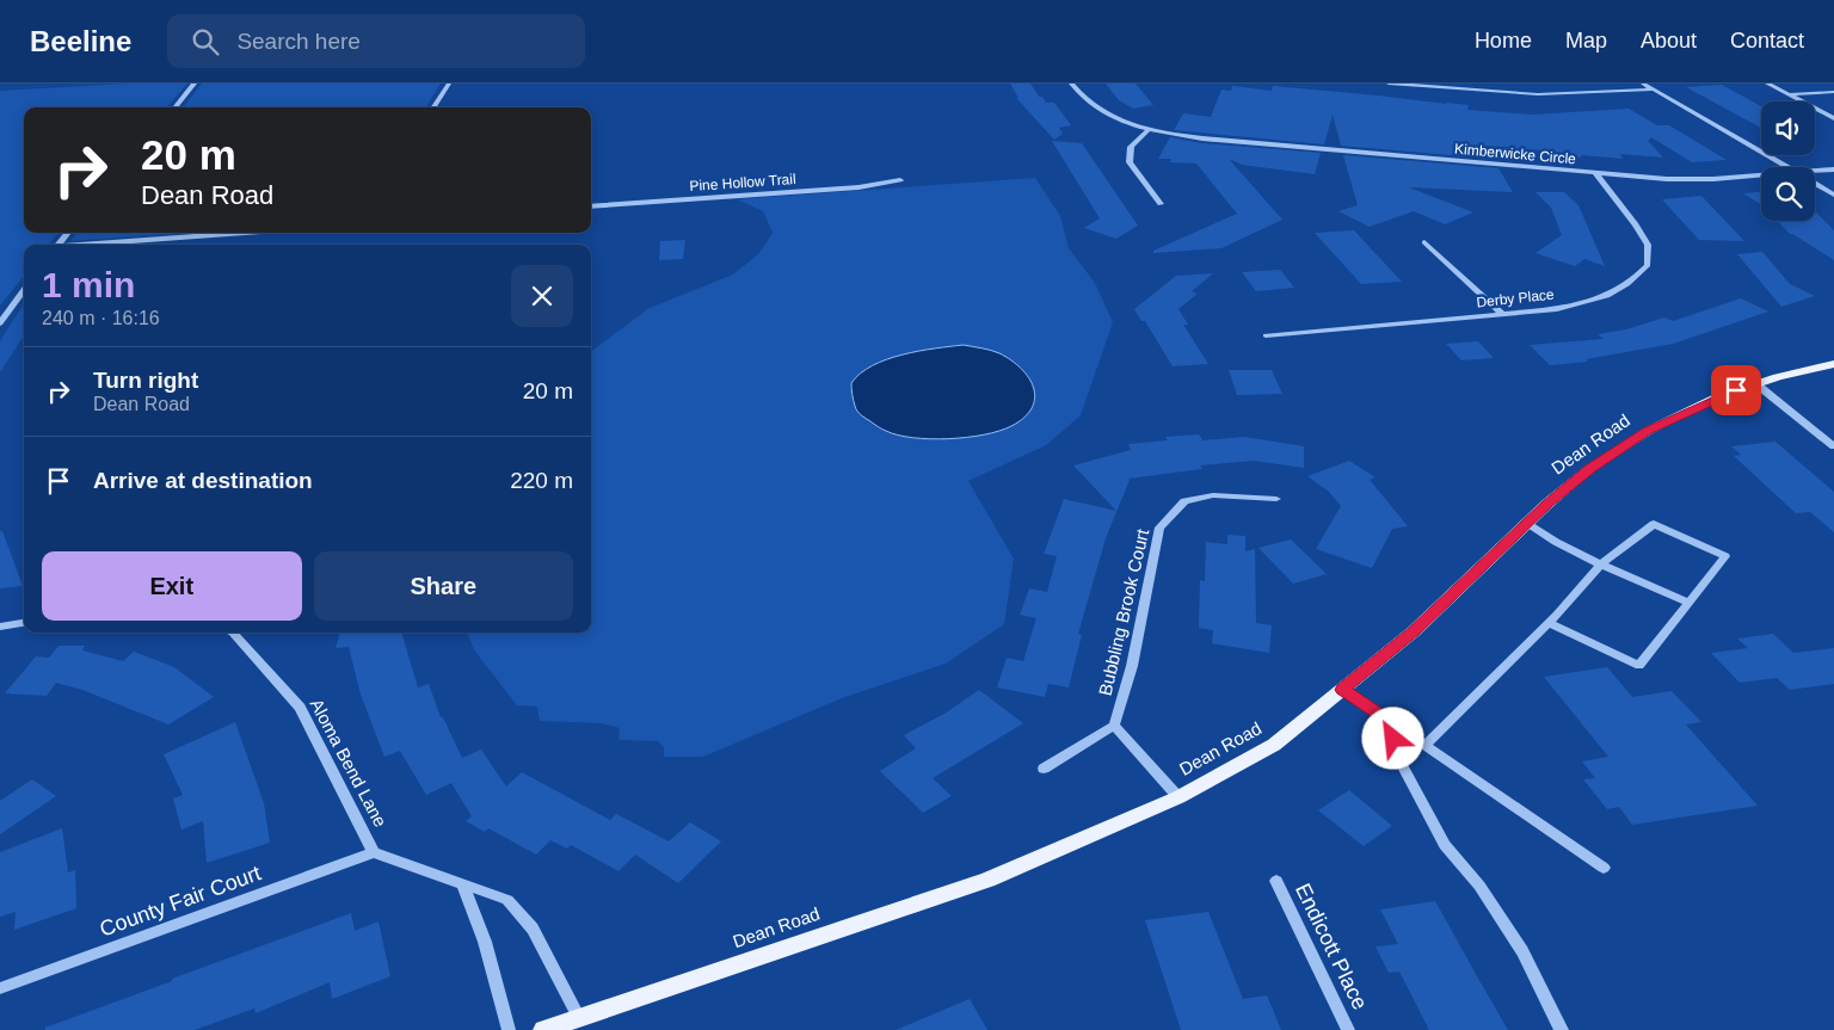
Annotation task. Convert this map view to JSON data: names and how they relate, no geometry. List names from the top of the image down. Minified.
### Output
{"streets":{"main road":["Dean Road"],"street":["Kimberwicke Circle","Pine Hollow Trail","Derby Place","Bubbling Brook Court","Aloma Bend Lane","County Fair Court","Endicott Place"]},"crossings":[["Kimberwicke Circle","Derby Place"],["Dean Road","Aloma Bend Lane"],["Aloma Bend Lane","County Fair Court"]],"page":{"header":"Beeline","search":"Search here","nav":["Home","Map","About","Contact"],"turn":["20 m","Dean Road"],"heading":["1 min","240 m · 16:16"],"list":[{"name":"Turn right","note":"Dean Road","value":"20 m"},{"name":"Arrive at destination","value":"220 m"}],"buttons":["Exit","Share"]}}
